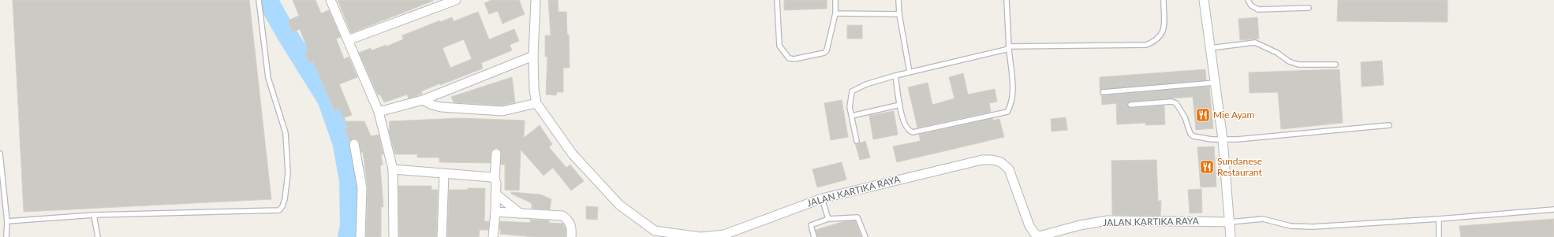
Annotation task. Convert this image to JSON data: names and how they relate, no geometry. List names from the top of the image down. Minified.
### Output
{"streets":{"street":["JALAN KARTIKA RAYA"]},"places":{"restaurant":["Mie Ayam","Sundanese Restaurant"]}}
